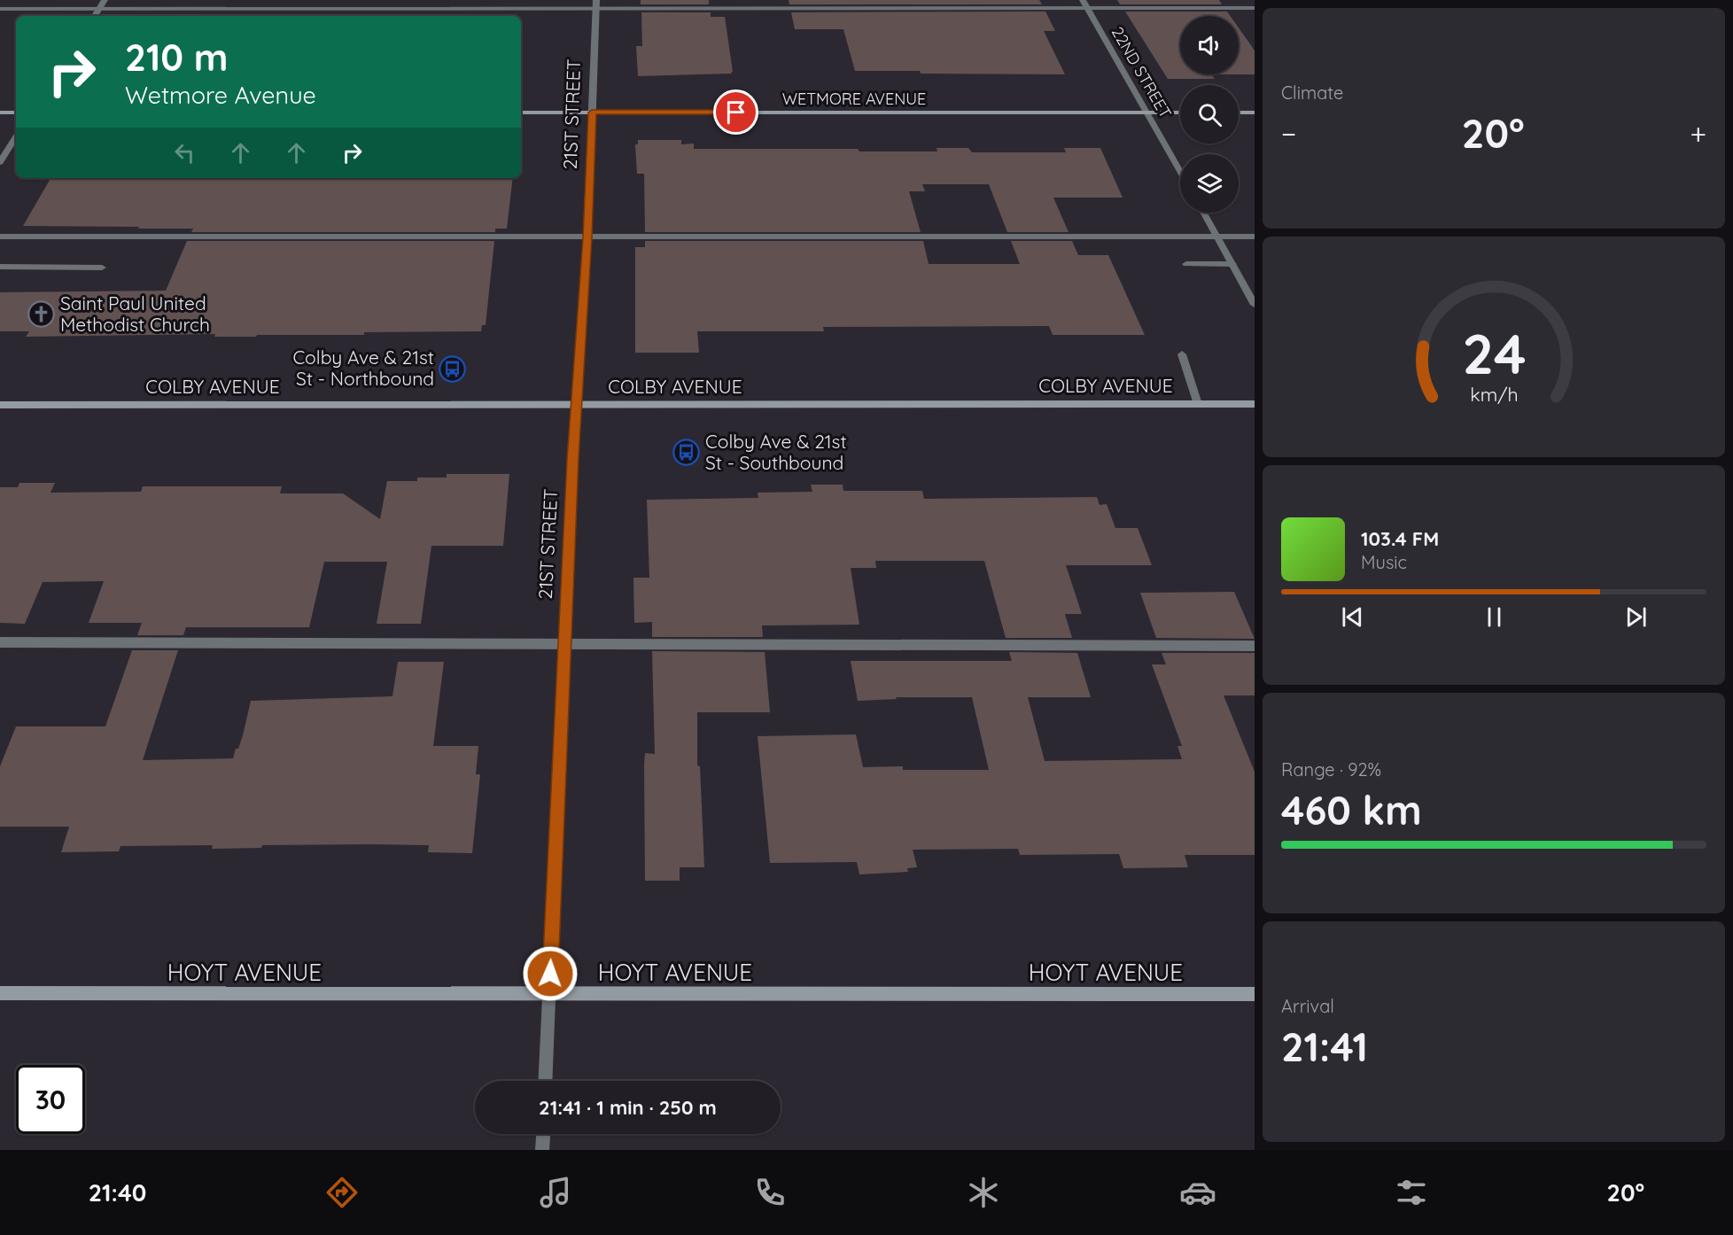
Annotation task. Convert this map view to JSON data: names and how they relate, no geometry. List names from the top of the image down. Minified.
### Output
{"streets":{"street":["22ND STREET","WETMORE AVENUE","21ST STREET","COLBY AVENUE","HOYT AVENUE"]},"crossings":[["22ND STREET","WETMORE AVENUE"],["WETMORE AVENUE","21ST STREET"],["21ST STREET","COLBY AVENUE"],["21ST STREET","HOYT AVENUE"]],"places":{"church":["Saint Paul United Methodist Church"],"bus stop":["Colby Ave & 21st St - Northbound","Colby Ave & 21st St - Southbound"]},"page":{"tile":["Climate",["Range · 92%","460 km"],["Arrival","21:41"]],"turn":["210 m","Wetmore Avenue"],"heat":["−","20°","+"],"song":["103.4 FM","Music"],"limit":"30","trip":"21:41 · 1 min · 250 m","tabs":["21:40","20°"],"gauge":["24","km/h"]}}
